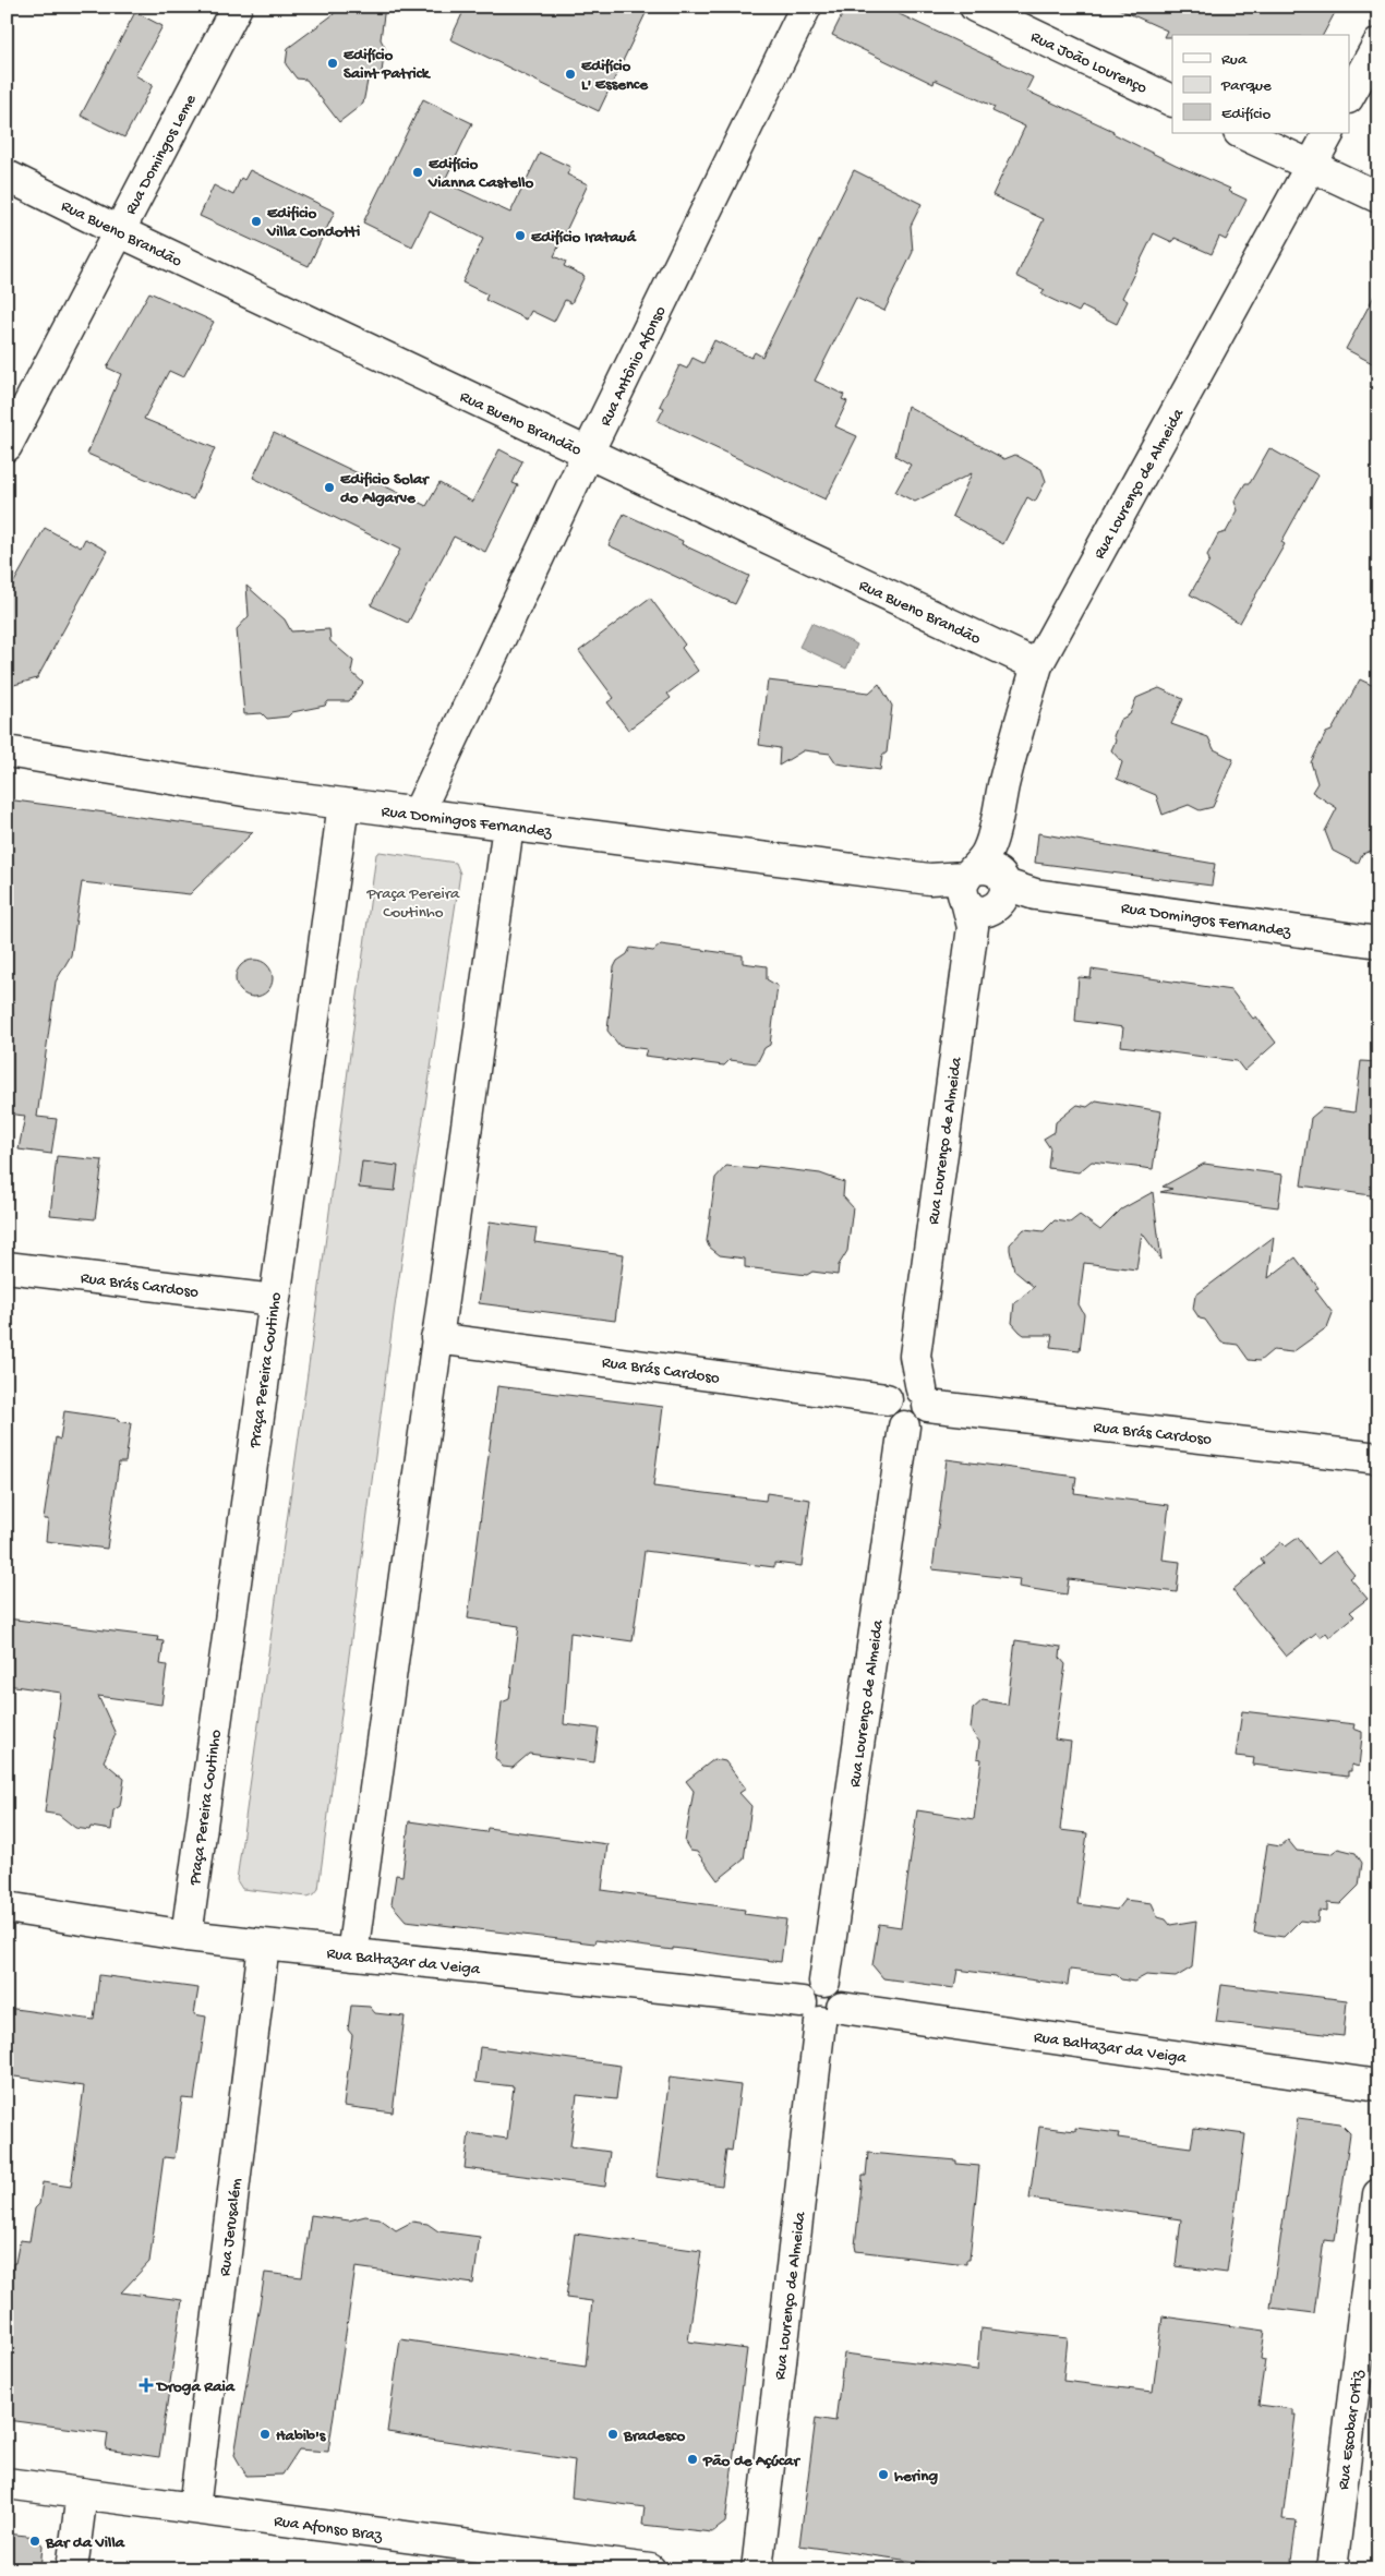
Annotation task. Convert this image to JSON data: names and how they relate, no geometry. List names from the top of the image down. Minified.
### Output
{"streets":{"street":["Rua João Lourenço","Rua Domingos Leme","Rua Bueno Brandão","Rua Antônio Afonso","Rua Lourenço de Almeida","Rua Domingos Fernandez","Rua Brás Cardoso","Praça Pereira Coutinho","Rua Baltazar da Veiga","Rua Jerusalém","Rua Escobar Ortiz","Rua Afonso Braz"]},"crossings":[["Rua Domingos Leme","Rua Bueno Brandão"],["Rua Bueno Brandão","Rua Antônio Afonso"],["Rua Bueno Brandão","Rua Lourenço de Almeida"],["Rua Antônio Afonso","Rua Domingos Fernandez"],["Rua Lourenço de Almeida","Rua Domingos Fernandez"],["Rua Lourenço de Almeida","Rua Brás Cardoso"],["Rua Lourenço de Almeida","Rua Baltazar da Veiga"],["Rua Domingos Fernandez","Praça Pereira Coutinho"],["Rua Brás Cardoso","Praça Pereira Coutinho"],["Praça Pereira Coutinho","Rua Baltazar da Veiga"],["Rua Baltazar da Veiga","Rua Jerusalém"],["Rua Jerusalém","Rua Afonso Braz"]],"parks":["Praça Pereira Coutinho"],"places":{"other":["Edifício Saint Patrick","Edifício L' Essence","Edifício Vianna Castello","Edificio Villa Condotti","Edifício Iratauá","Edificio Solar do Algarve","Habib's","Bradesco","Pão de Açúcar","hering","Bar da Villa"],"health":["Droga Raia"]},"legend":["Rua","Parque","Edifício"]}
